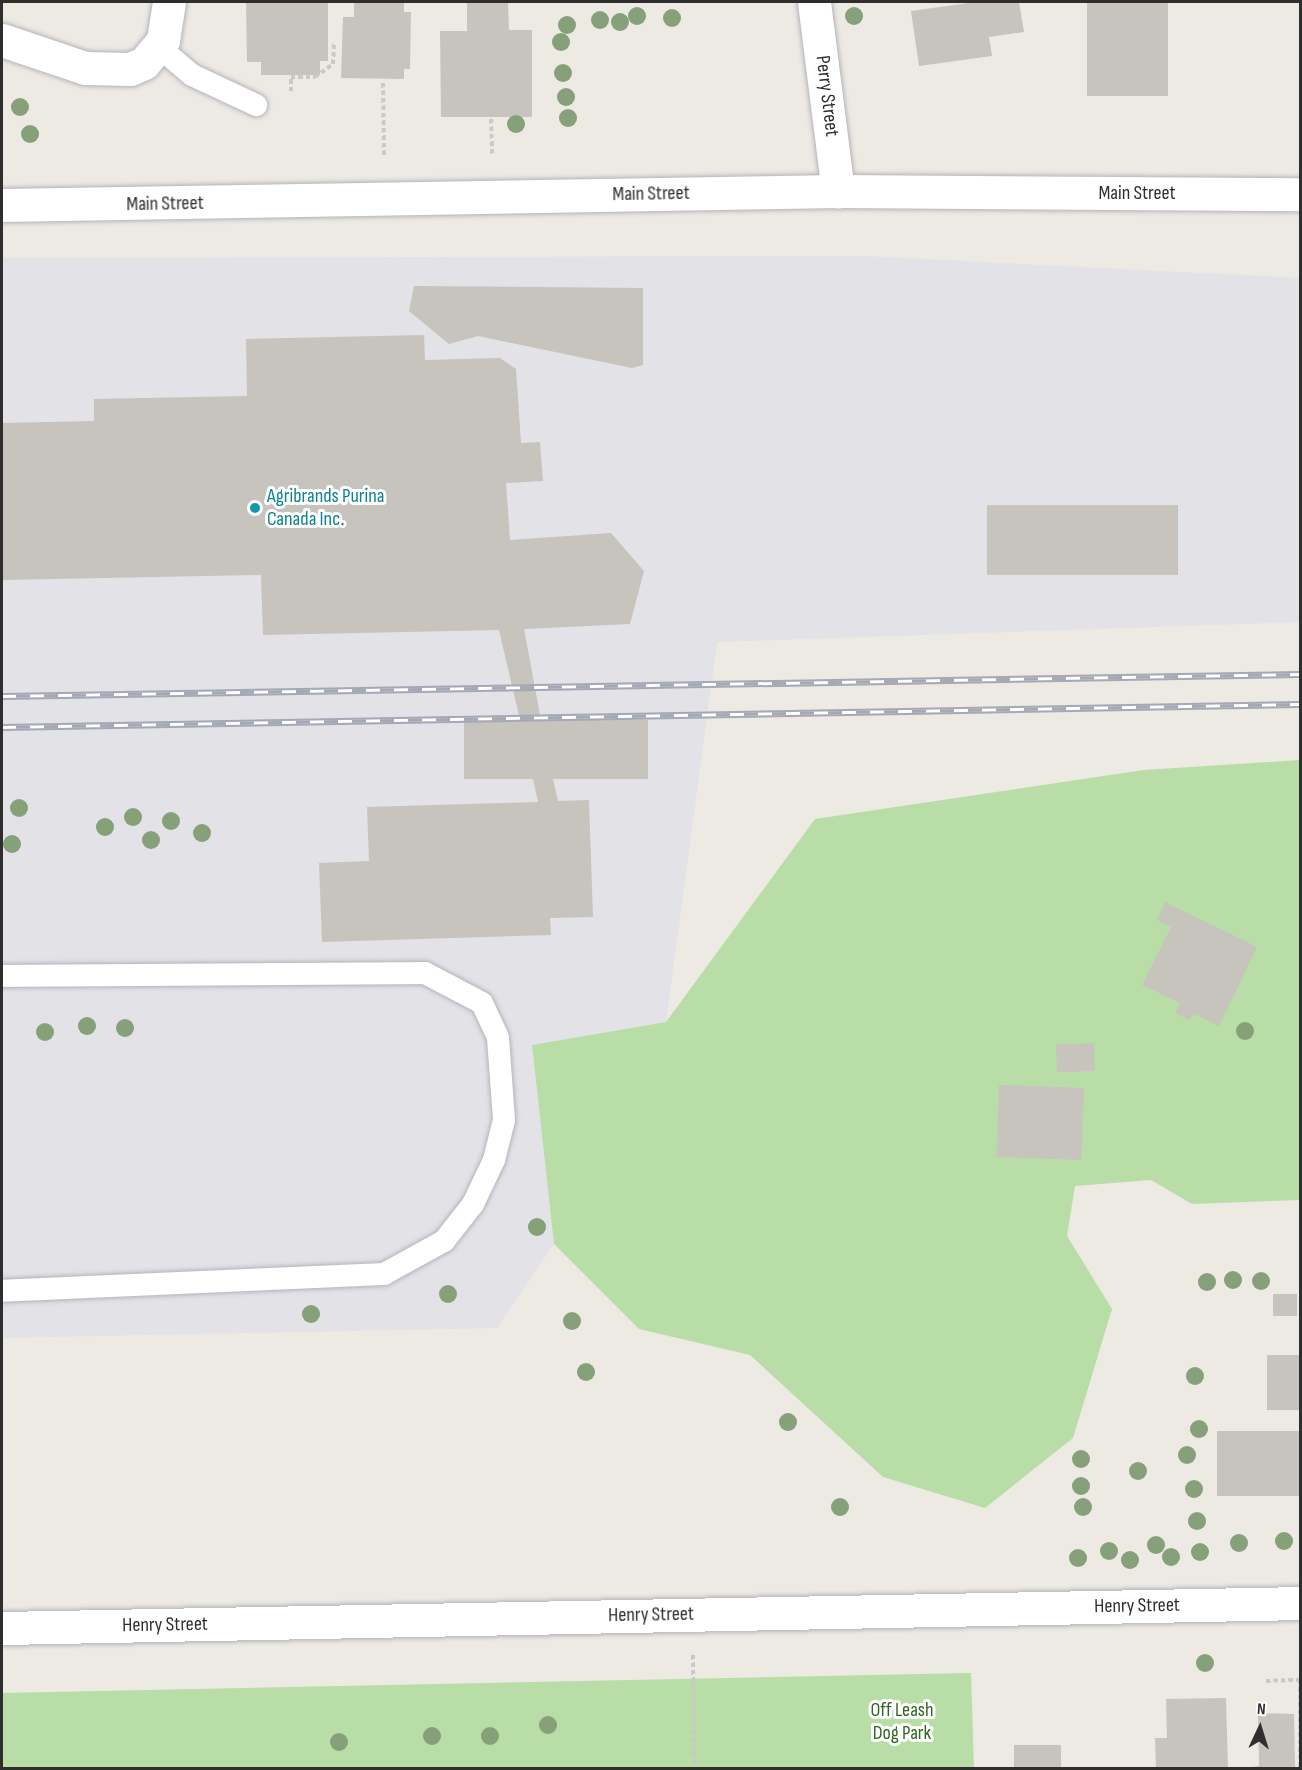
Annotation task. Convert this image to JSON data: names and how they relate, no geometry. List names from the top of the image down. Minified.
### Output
{"streets":{"street":["Perry Street","Main Street","Henry Street"]},"crossings":[["Perry Street","Main Street"]],"parks":["Off Leash Dog Park"],"places":["Agribrands Purina Canada Inc."],"north":"top"}
